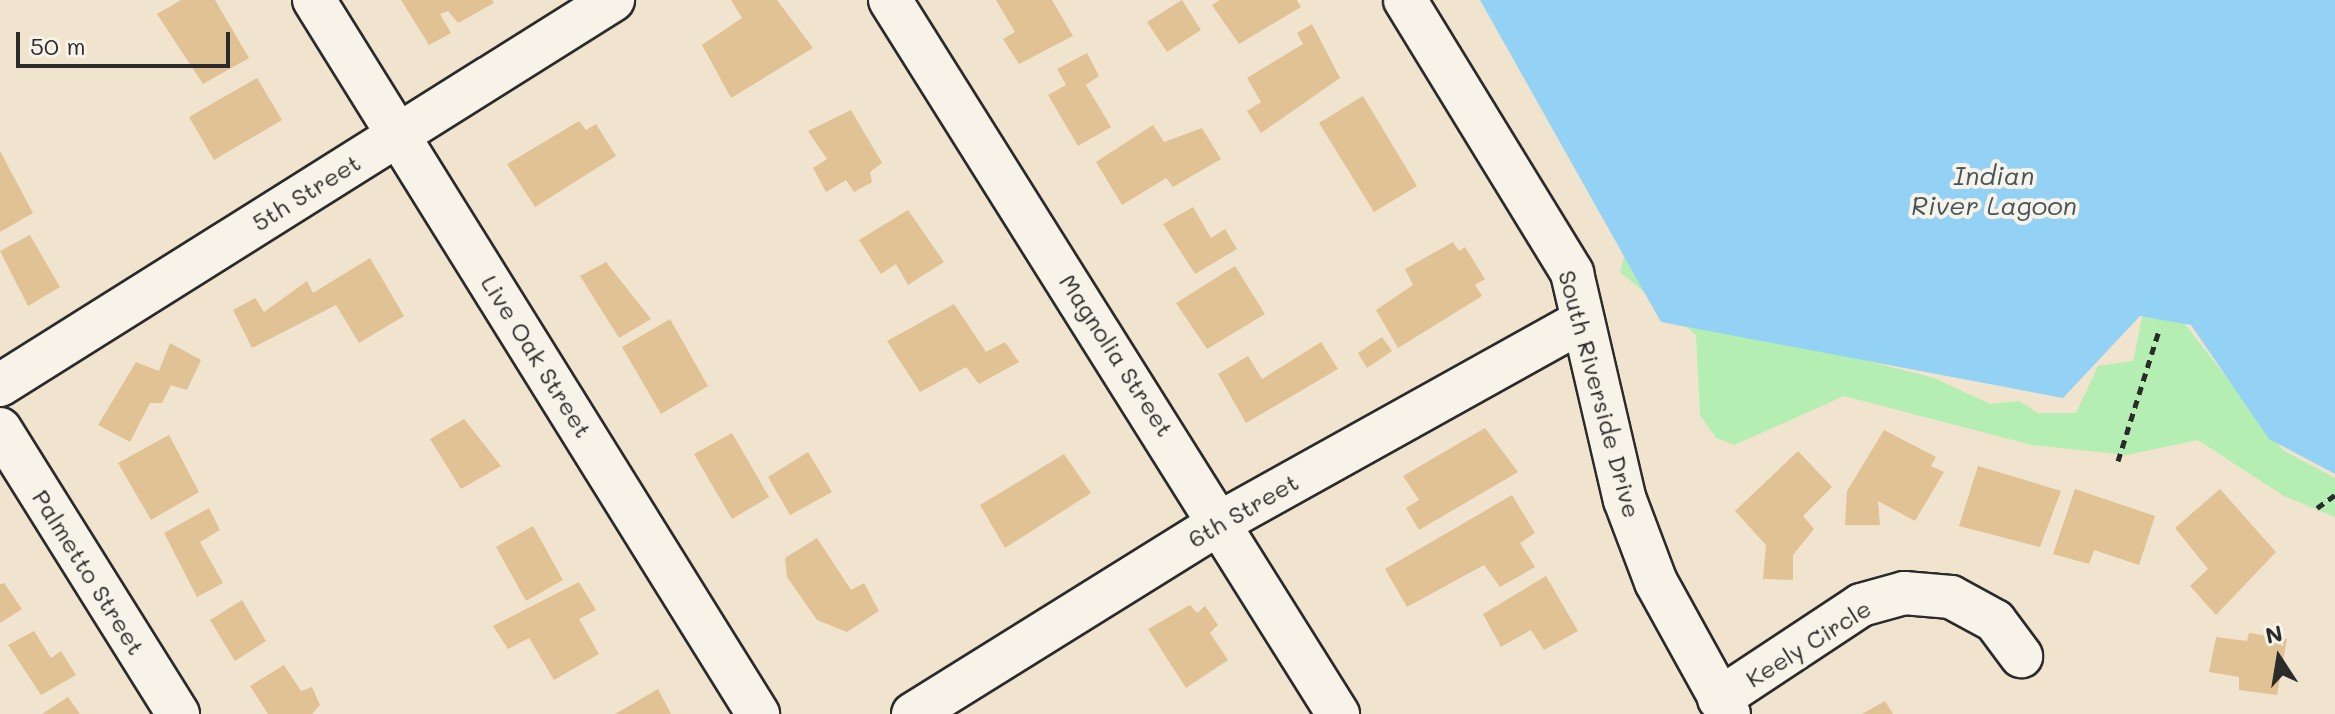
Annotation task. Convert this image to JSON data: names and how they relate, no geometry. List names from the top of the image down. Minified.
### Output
{"streets":{"street":["5th Street","Magnolia Street","Live Oak Street","South Riverside Drive","6th Street","Palmetto Street","Keely Circle"]},"crossings":[["5th Street","Live Oak Street"],["Magnolia Street","6th Street"],["South Riverside Drive","6th Street"],["South Riverside Drive","Keely Circle"]],"water":["Indian River Lagoon"],"scale_bar":"50 m","north":"top"}
